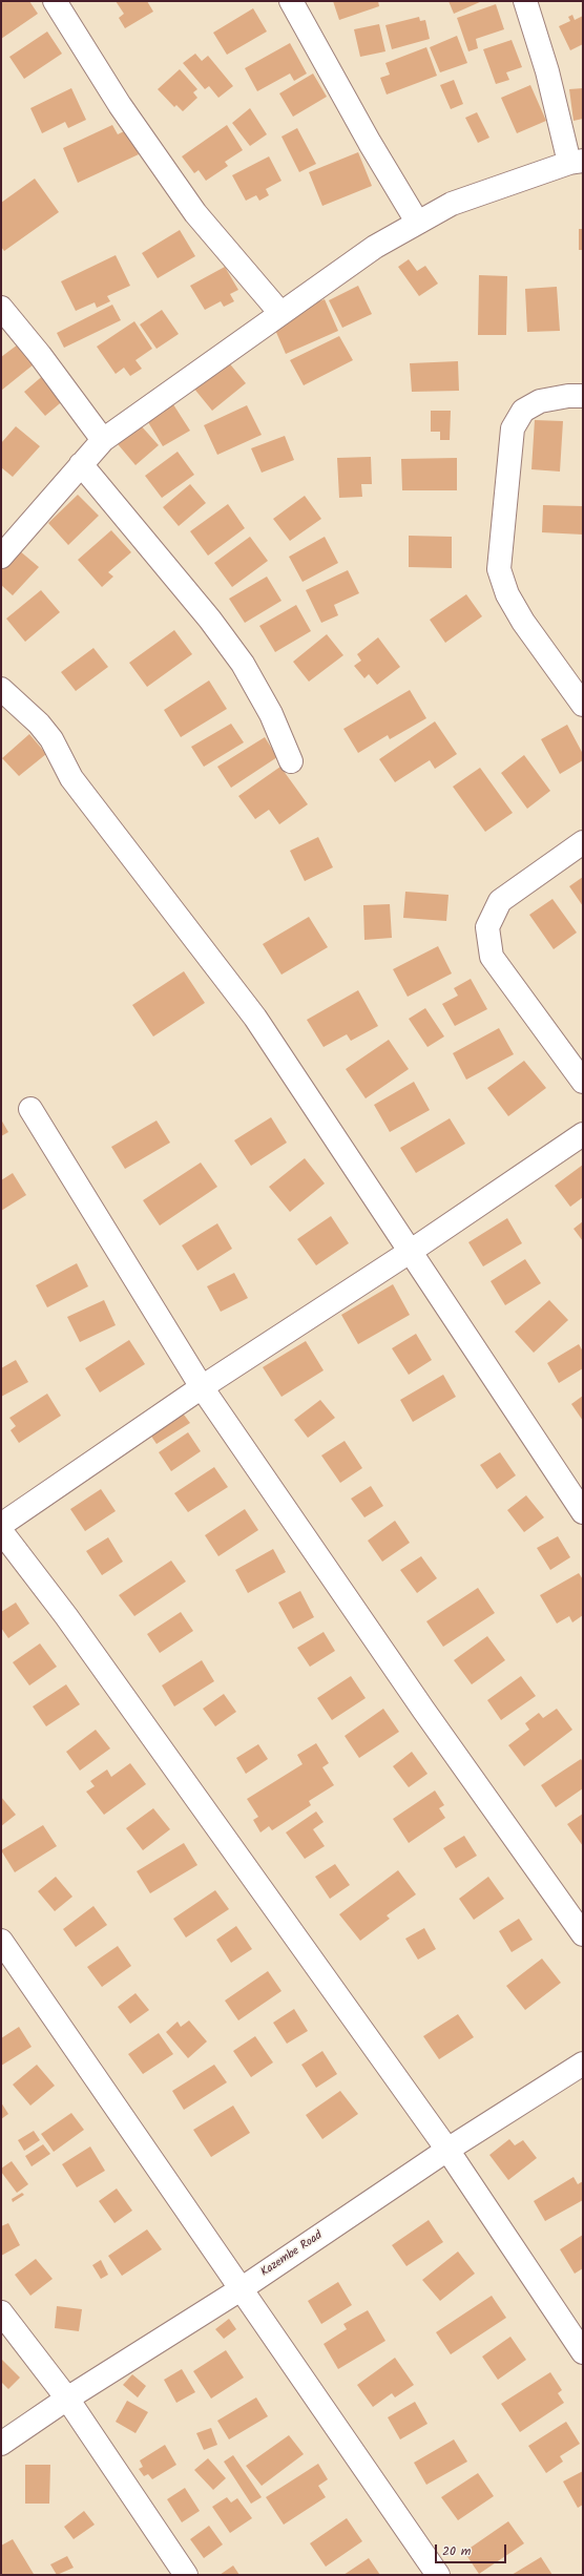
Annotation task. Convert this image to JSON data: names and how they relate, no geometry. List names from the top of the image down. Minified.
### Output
{"streets":{"street":["Kazembe Road"]},"scale_bar":"20 m"}
